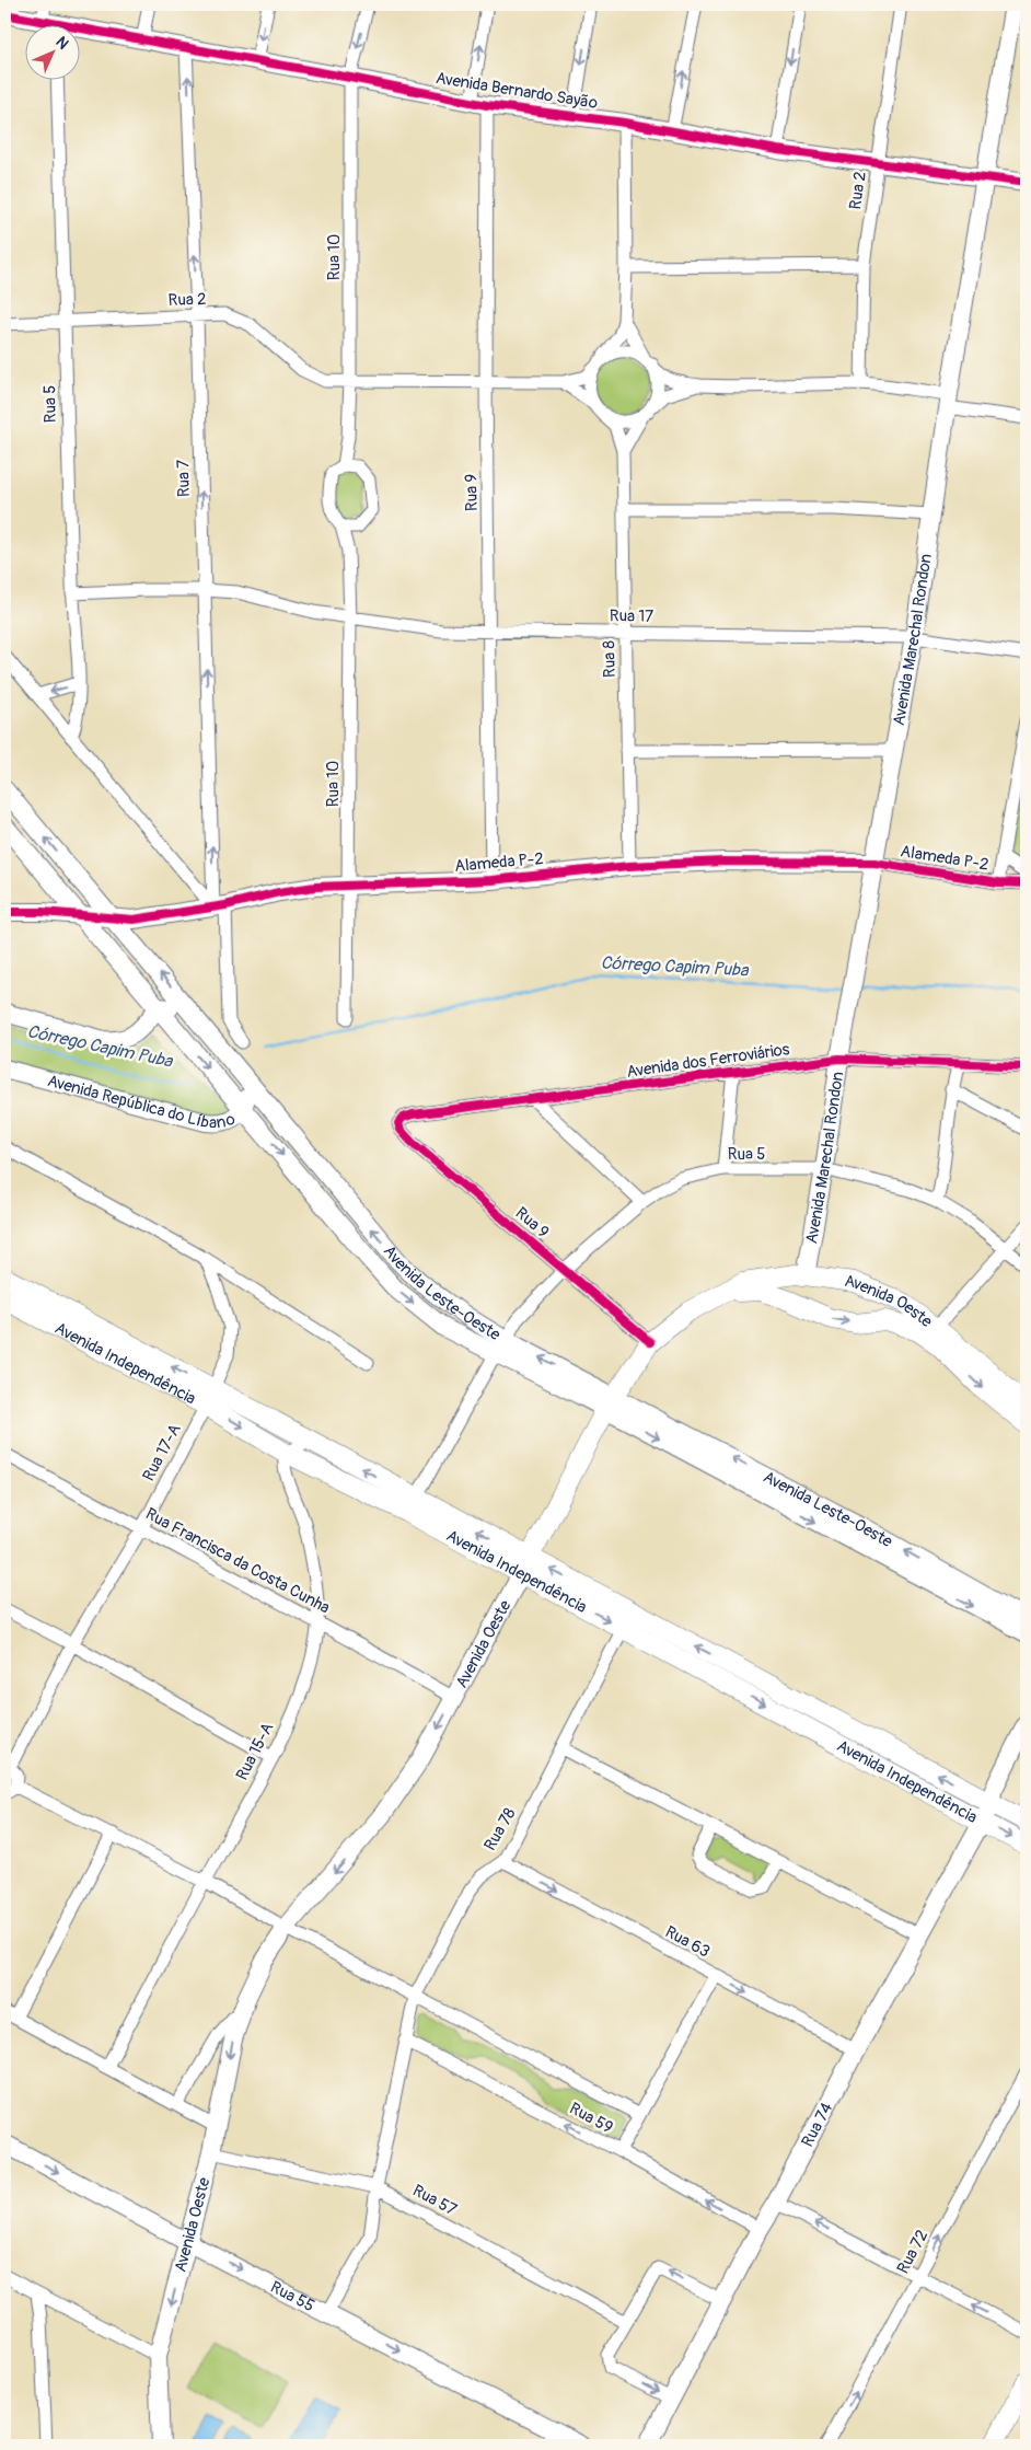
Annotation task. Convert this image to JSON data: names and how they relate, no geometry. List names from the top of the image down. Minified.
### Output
{"streets":{"main road":["Avenida Oeste","Avenida Independência"],"street":["Avenida Bernardo Sayão","Rua 2","Rua 10","Rua 5","Rua 7","Rua 9","Rua 17","Avenida Marechal Rondon","Rua 8","Alameda P-2","Avenida dos Ferroviários","Avenida República do Líbano","Avenida Leste-Oeste","Rua 17-A","Rua Francisca da Costa Cunha","Rua 15-A","Rua 78","Rua 63","Rua 59","Rua 74","Rua 57","Rua 72","Rua 55"]},"crossings":[["Avenida Bernardo Sayão","Rua 2"],["Avenida Bernardo Sayão","Rua 10"],["Avenida Bernardo Sayão","Rua 7"],["Avenida Bernardo Sayão","Rua 9"],["Avenida Bernardo Sayão","Avenida Marechal Rondon"],["Rua 2","Rua 10"],["Rua 2","Rua 5"],["Rua 2","Rua 7"],["Rua 2","Rua 9"],["Rua 2","Rua 8"],["Rua 10","Rua 17"],["Rua 10","Alameda P-2"],["Rua 5","Rua 9"],["Rua 5","Rua 17"],["Rua 5","Avenida Marechal Rondon"],["Rua 5","Avenida Leste-Oeste"],["Rua 5","Avenida Independência"],["Rua 7","Rua 17"],["Rua 7","Alameda P-2"],["Rua 9","Rua 17"],["Rua 9","Alameda P-2"],["Rua 9","Avenida dos Ferroviários"],["Rua 9","Avenida Oeste"],["Rua 17","Avenida Marechal Rondon"],["Rua 17","Rua 8"],["Avenida Marechal Rondon","Alameda P-2"],["Avenida Marechal Rondon","Avenida dos Ferroviários"],["Avenida Marechal Rondon","Avenida Oeste"],["Rua 8","Alameda P-2"],["Alameda P-2","Avenida Leste-Oeste"],["Avenida República do Líbano","Avenida Leste-Oeste"],["Avenida Leste-Oeste","Avenida Oeste"],["Avenida Oeste","Avenida Independência"],["Avenida Oeste","Rua Francisca da Costa Cunha"],["Avenida Oeste","Rua 59"],["Avenida Oeste","Rua 57"],["Avenida Oeste","Rua 55"],["Avenida Independência","Rua 17-A"],["Avenida Independência","Rua 15-A"],["Avenida Independência","Rua 78"],["Avenida Independência","Rua 74"],["Rua 17-A","Rua Francisca da Costa Cunha"],["Rua Francisca da Costa Cunha","Rua 15-A"],["Rua 15-A","Rua 59"],["Rua 78","Rua 63"],["Rua 78","Rua 59"],["Rua 78","Rua 57"],["Rua 78","Rua 55"],["Rua 63","Rua 74"],["Rua 59","Rua 74"]],"one_way":["Rua 7","Rua 63","Rua 72"],"water":["Córrego Capim Puba"],"north":"top right"}
